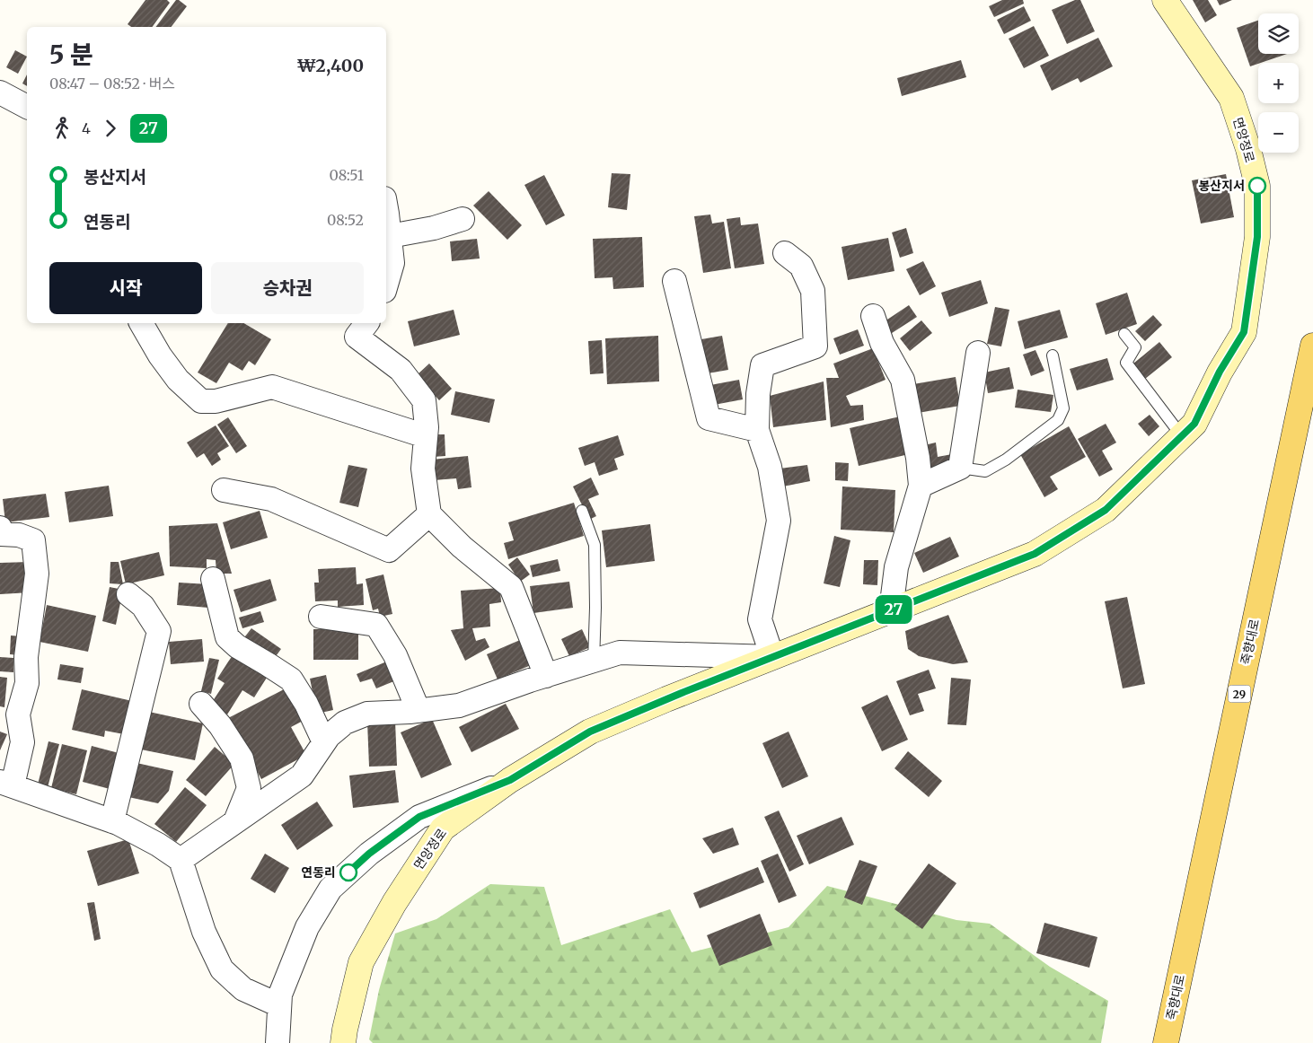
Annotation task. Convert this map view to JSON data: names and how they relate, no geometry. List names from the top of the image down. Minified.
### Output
{"streets":{"main road":["면앙정로","죽향대로","29"]},"places":["봉산지서","연동리"],"lines":["bus line 27"],"page":{"on_map":"27","map_buttons":["+","−"],"heading":["5 분","08:47 – 08:52 · 버스","₩2,400"],"legs":["4","27"],"list":[{"name":"봉산지서","value":"08:51"},{"name":"연동리","value":"08:52"}],"buttons":["시작","승차권"]}}
